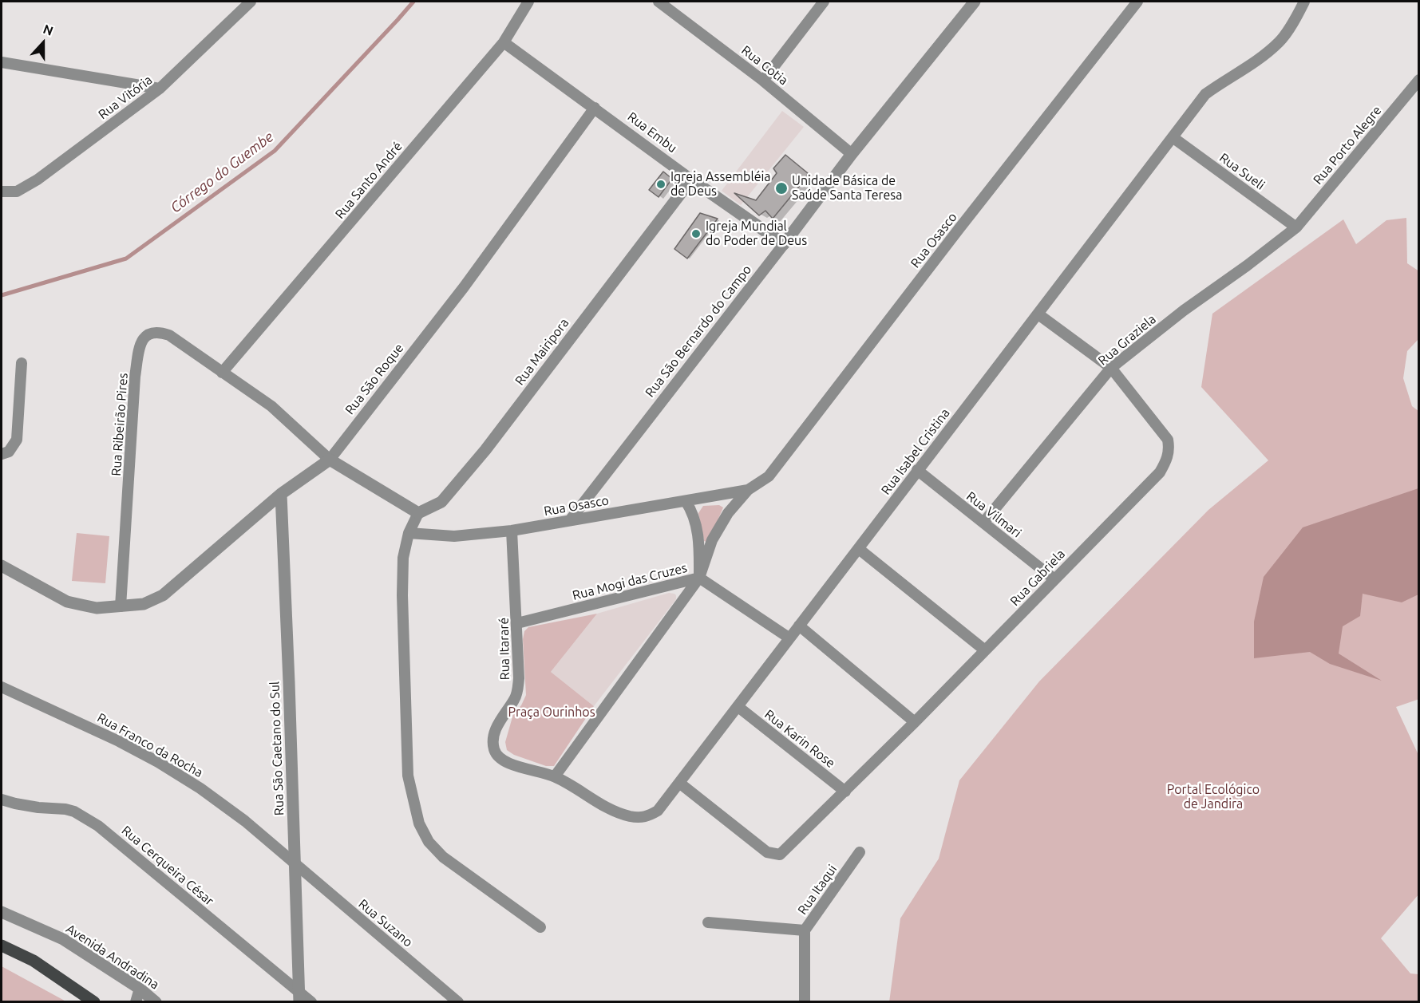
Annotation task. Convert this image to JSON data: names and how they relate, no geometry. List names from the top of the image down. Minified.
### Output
{"streets":{"street":["Rua Cotia","Rua Vitória","Rua Embu","Rua Porto Alegre","Rua Sueli","Rua Santo André","Rua Osasco","Rua São Bernardo do Campo","Rua Graziela","Rua Mairipora","Rua São Roque","Rua Ribeirão Pires","Rua Isabel Cristina","Rua Vilmari","Rua Gabriela","Rua Mogi das Cruzes","Rua Itararé","Rua Karin Rose","Rua Franco da Rocha","Rua São Caetano do Sul","Rua Cerqueira César","Rua Itaqui","Rua Suzano","Avenida Andradina"]},"crossings":[["Rua Cotia","Rua São Bernardo do Campo"],["Rua Embu","Rua Santo André"],["Rua Embu","Rua São Bernardo do Campo"],["Rua Embu","Rua Mairipora"],["Rua Embu","Rua São Roque"],["Rua Porto Alegre","Rua Sueli"],["Rua Porto Alegre","Rua Graziela"],["Rua Sueli","Rua Graziela"],["Rua Sueli","Rua Isabel Cristina"],["Rua Santo André","Rua Ribeirão Pires"],["Rua Osasco","Rua São Bernardo do Campo"],["Rua Osasco","Rua Isabel Cristina"],["Rua Osasco","Rua Mogi das Cruzes"],["Rua Osasco","Rua Itararé"],["Rua Graziela","Rua Vilmari"],["Rua Graziela","Rua Gabriela"],["Rua São Roque","Rua Ribeirão Pires"],["Rua São Roque","Rua São Caetano do Sul"],["Rua Isabel Cristina","Rua Vilmari"],["Rua Isabel Cristina","Rua Gabriela"],["Rua Isabel Cristina","Rua Itararé"],["Rua Isabel Cristina","Rua Karin Rose"],["Rua Vilmari","Rua Gabriela"],["Rua Gabriela","Rua Karin Rose"],["Rua Mogi das Cruzes","Rua Itararé"],["Rua Franco da Rocha","Rua São Caetano do Sul"],["Rua Franco da Rocha","Rua Suzano"],["Rua São Caetano do Sul","Rua Cerqueira César"],["Rua São Caetano do Sul","Rua Suzano"]],"water":["Córrego do Guembe"],"parks":["Praça Ourinhos","Portal Ecológico de Jandira"],"places":["Igreja Assembléia de Deus","Unidade Básica de Saúde Santa Teresa","Igreja Mundial do Poder de Deus"],"north":"top"}
